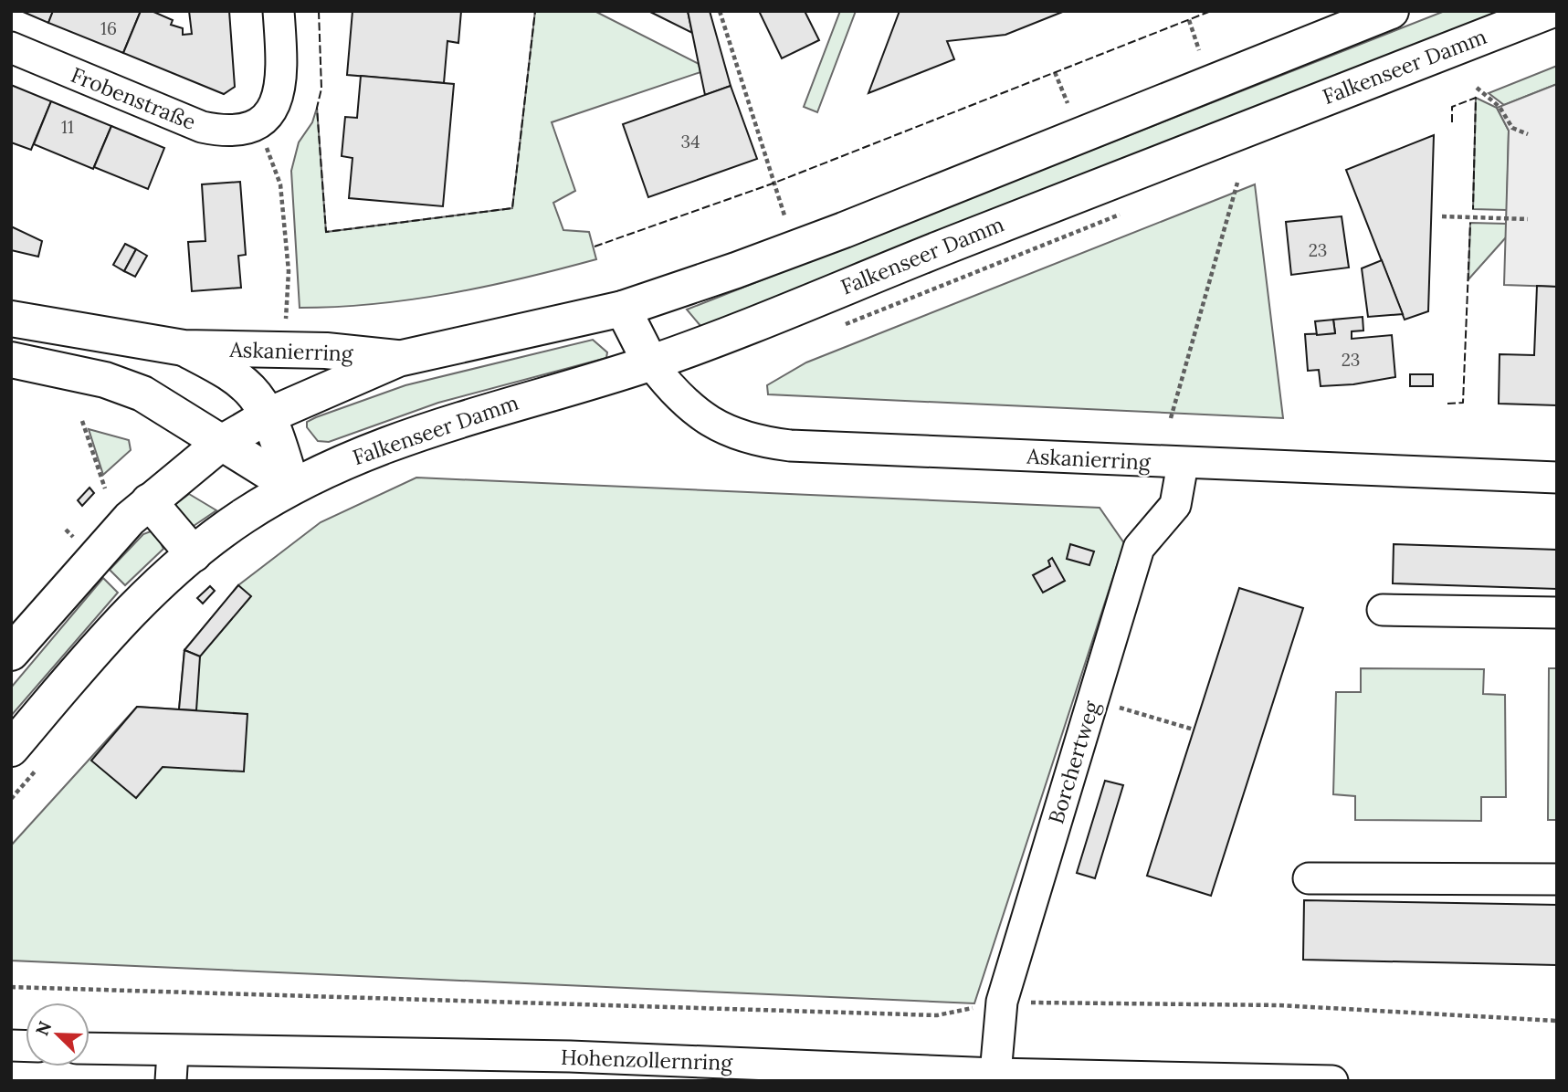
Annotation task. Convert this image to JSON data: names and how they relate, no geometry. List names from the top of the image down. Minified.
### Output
{"streets":{"main road":["Falkenseer Damm","Askanierring"],"street":["Frobenstraße","Borchertweg","Hohenzollernring"]},"crossings":[["Falkenseer Damm","Askanierring"],["Askanierring","Borchertweg"],["Borchertweg","Hohenzollernring"]],"house_numbers":["16","11","34","23","23"],"north":"top left"}
